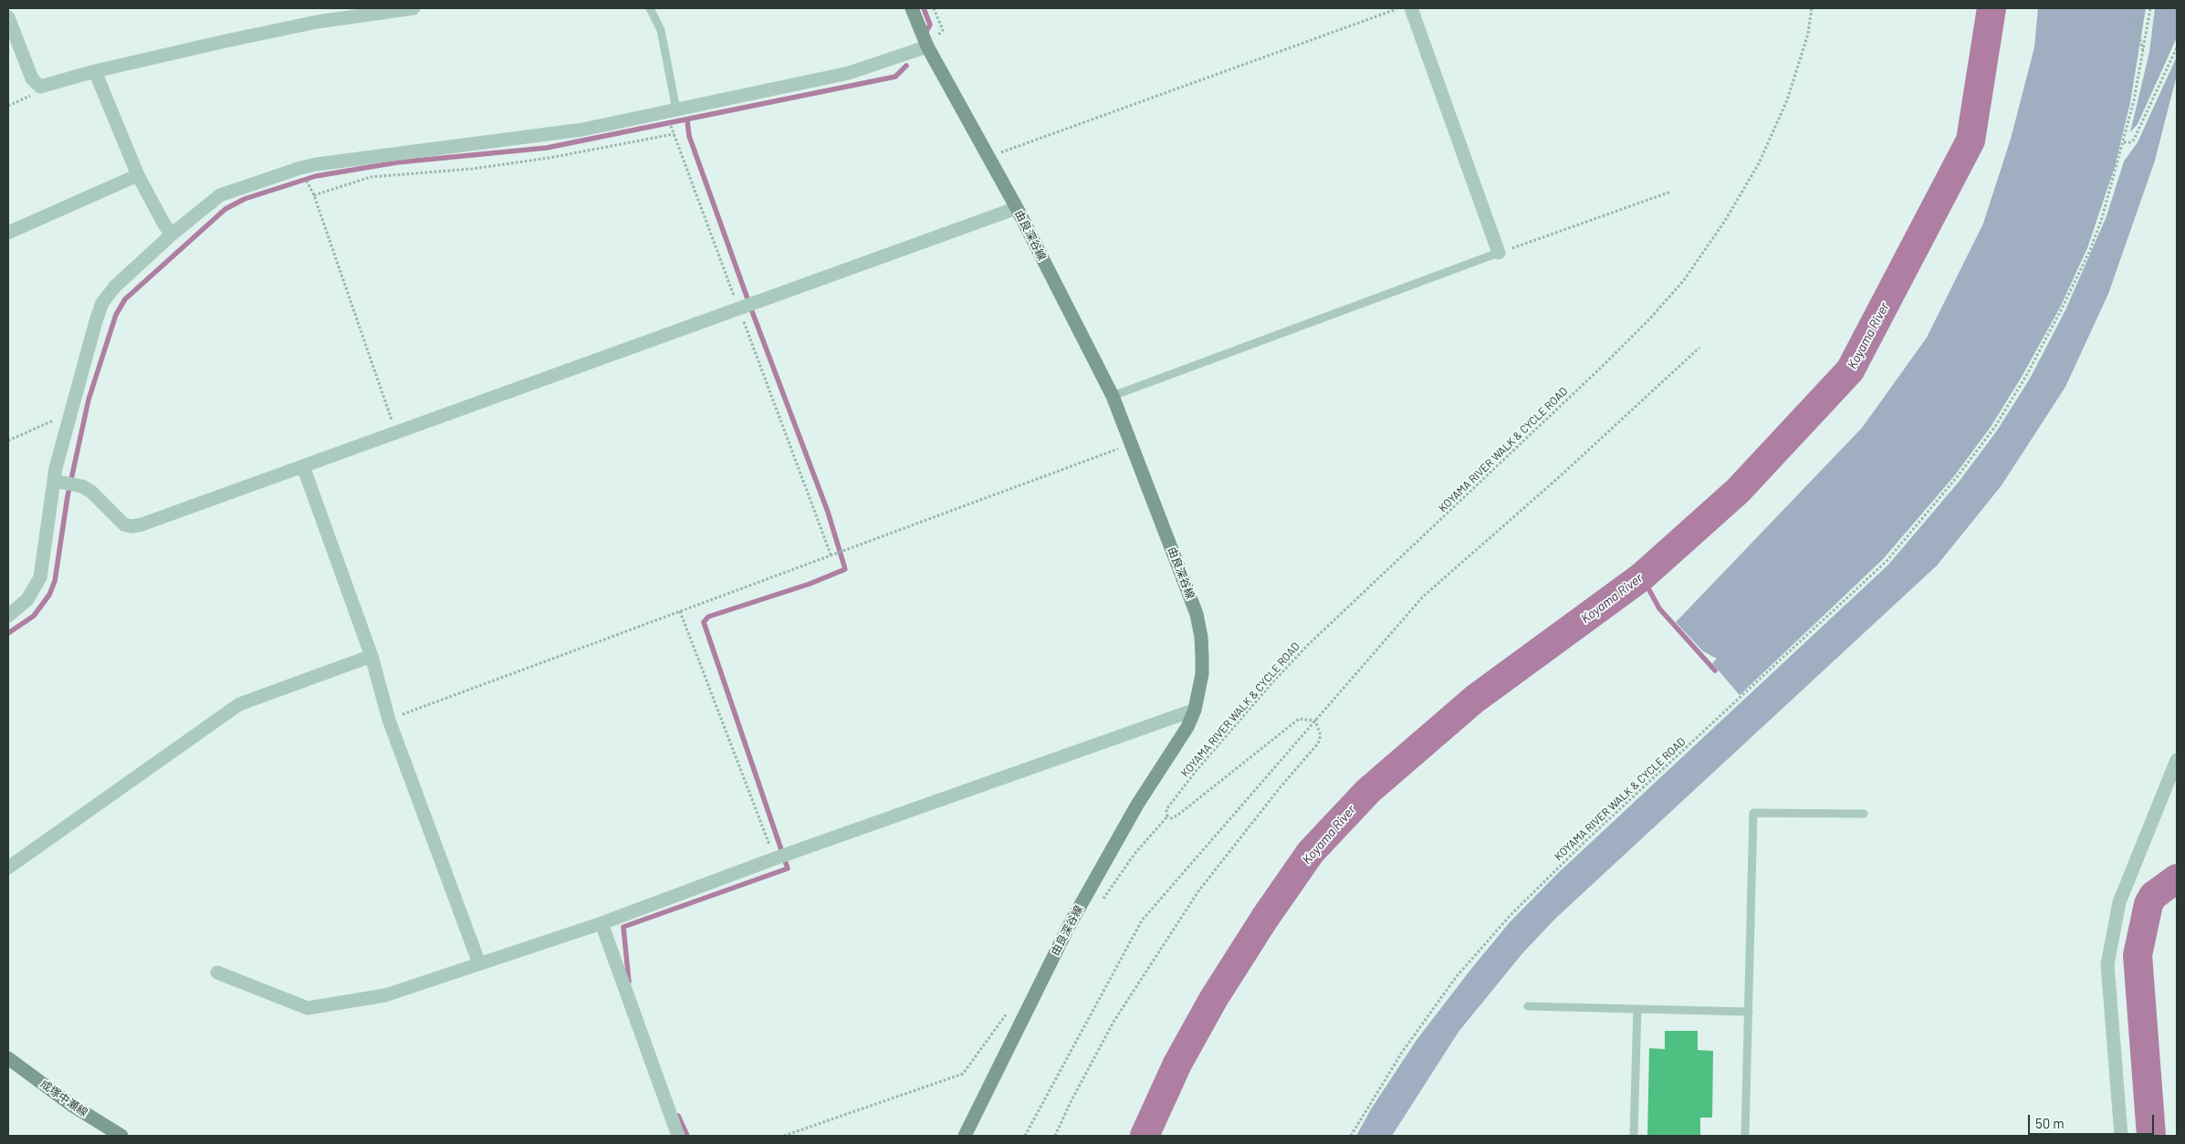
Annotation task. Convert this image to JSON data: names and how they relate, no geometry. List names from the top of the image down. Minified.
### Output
{"streets":{"main road":["由良深谷線","成塚中瀬線"],"path":["KOYAMA RIVER WALK & CYCLE ROAD"]},"water":["Koyama River"],"scale_bar":"50 m"}
